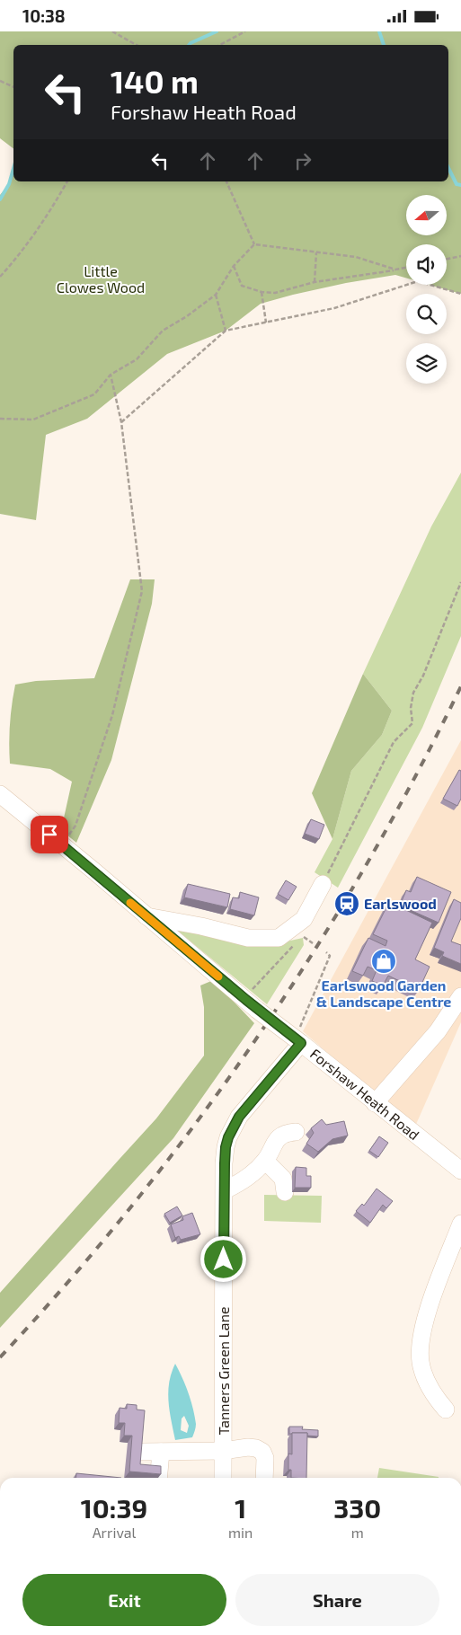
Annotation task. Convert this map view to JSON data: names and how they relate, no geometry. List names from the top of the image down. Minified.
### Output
{"streets":{"street":["Forshaw Heath Road","Tanners Green Lane"]},"crossings":[["Forshaw Heath Road","Tanners Green Lane"]],"parks":["Little Clowes Wood"],"places":{"station":["Earlswood"],"shop":["Earlswood Garden & Landscape Centre"]},"north":"left","page":{"status":"10:38","turn":["140 m","Forshaw Heath Road"],"eta":["10:39","Arrival","1","min","330","m"],"buttons":["Exit","Share"]}}
